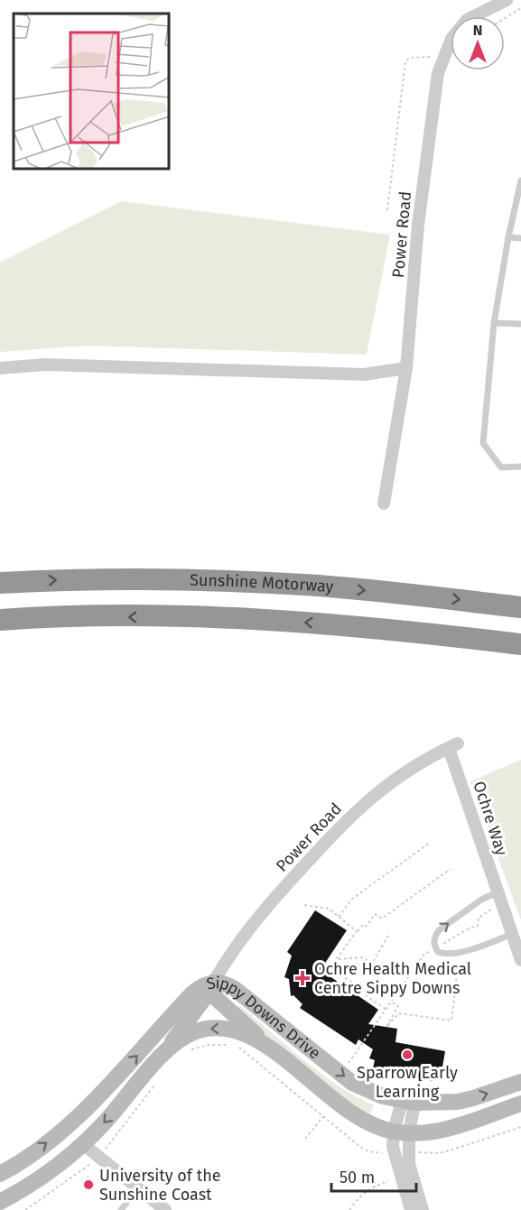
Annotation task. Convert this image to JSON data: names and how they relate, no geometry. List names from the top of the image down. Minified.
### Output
{"streets":{"highway":["Sunshine Motorway"],"main road":["Sippy Downs Drive"],"street":["Power Road","Ochre Way"]},"crossings":[["Power Road","Ochre Way"],["Power Road","Sippy Downs Drive"]],"places":{"health":["Ochre Health Medical Centre Sippy Downs"],"other":["Sparrow Early Learning","University of the Sunshine Coast"]},"scale_bar":"50 m","north":"top"}
